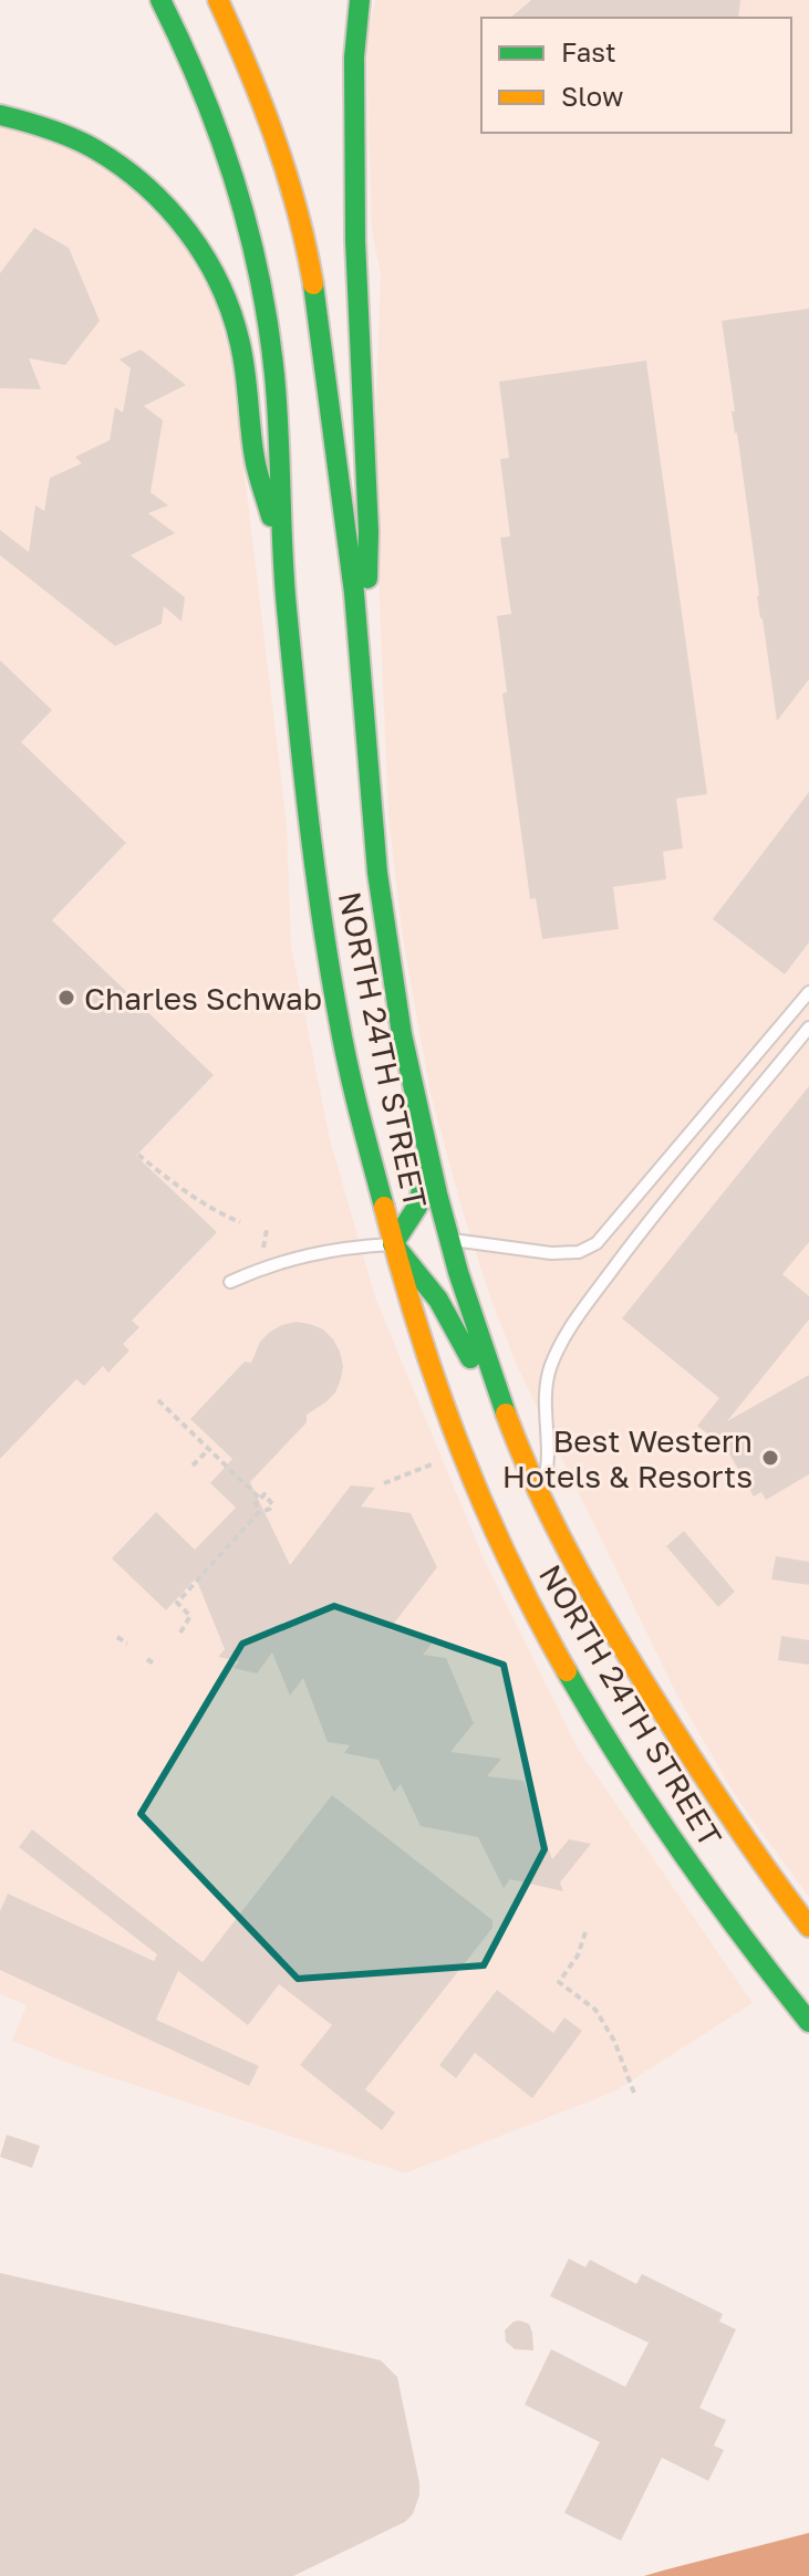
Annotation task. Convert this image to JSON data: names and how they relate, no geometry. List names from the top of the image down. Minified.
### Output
{"streets":{"main road":["NORTH 24TH STREET"]},"places":["Charles Schwab","Best Western Hotels & Resorts"],"legend":["Fast","Slow"]}
